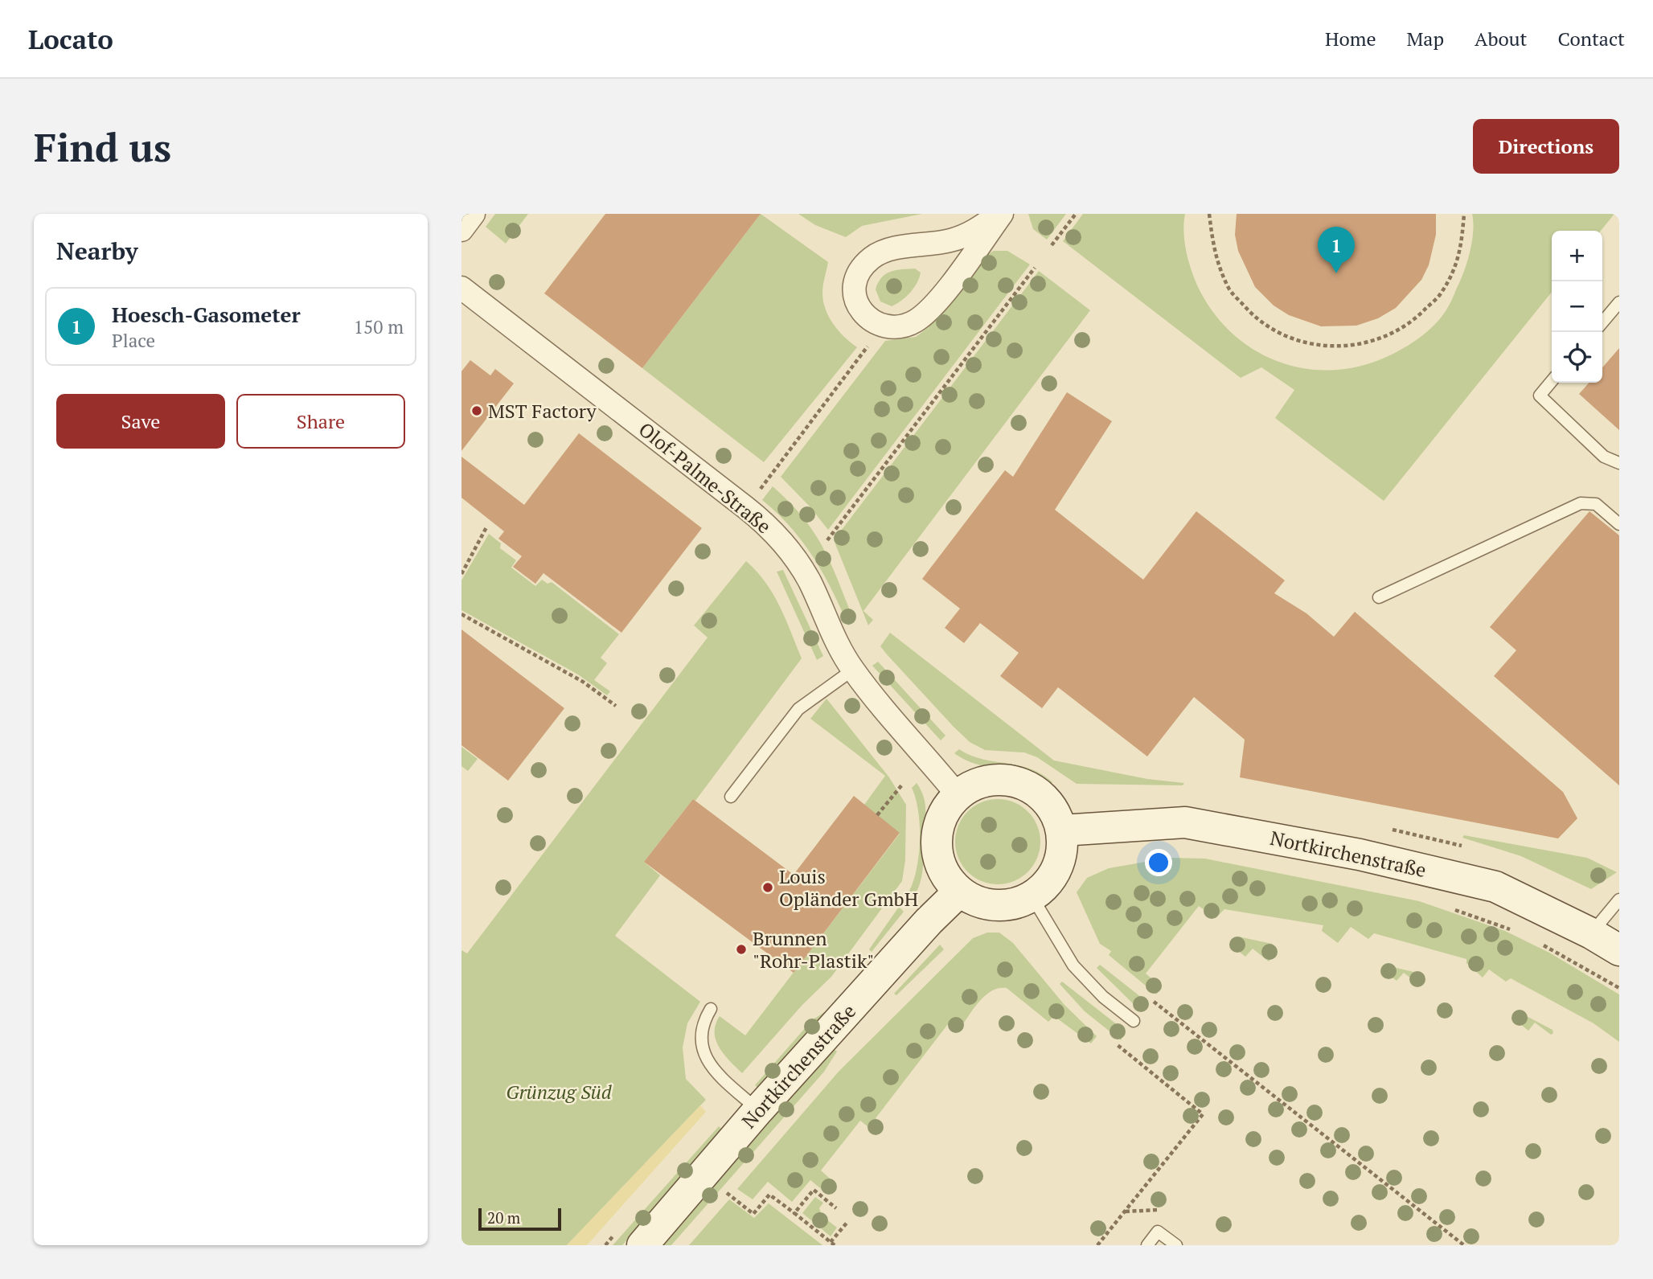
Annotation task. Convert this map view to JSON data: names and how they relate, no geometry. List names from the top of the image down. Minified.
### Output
{"streets":{"main road":["Nortkirchenstraße"],"street":["Olof-Palme-Straße"]},"crossings":[["Olof-Palme-Straße","Nortkirchenstraße"]],"parks":["Grünzug Süd"],"places":["MST Factory","Louis Opländer GmbH","Brunnen \"Rohr-Plastik\""],"scale_bar":"20 m","page":{"header":"Locato","nav":["Home","Map","About","Contact"],"buttons":["Directions",["Save","Share"]],"title":"Find us","heading":"Nearby","pins":"1","map_buttons":["+","−"],"list":[{"mark":"1","name":"Hoesch-Gasometer","note":"Place","value":"150 m"}],"scale":"20 m"}}
